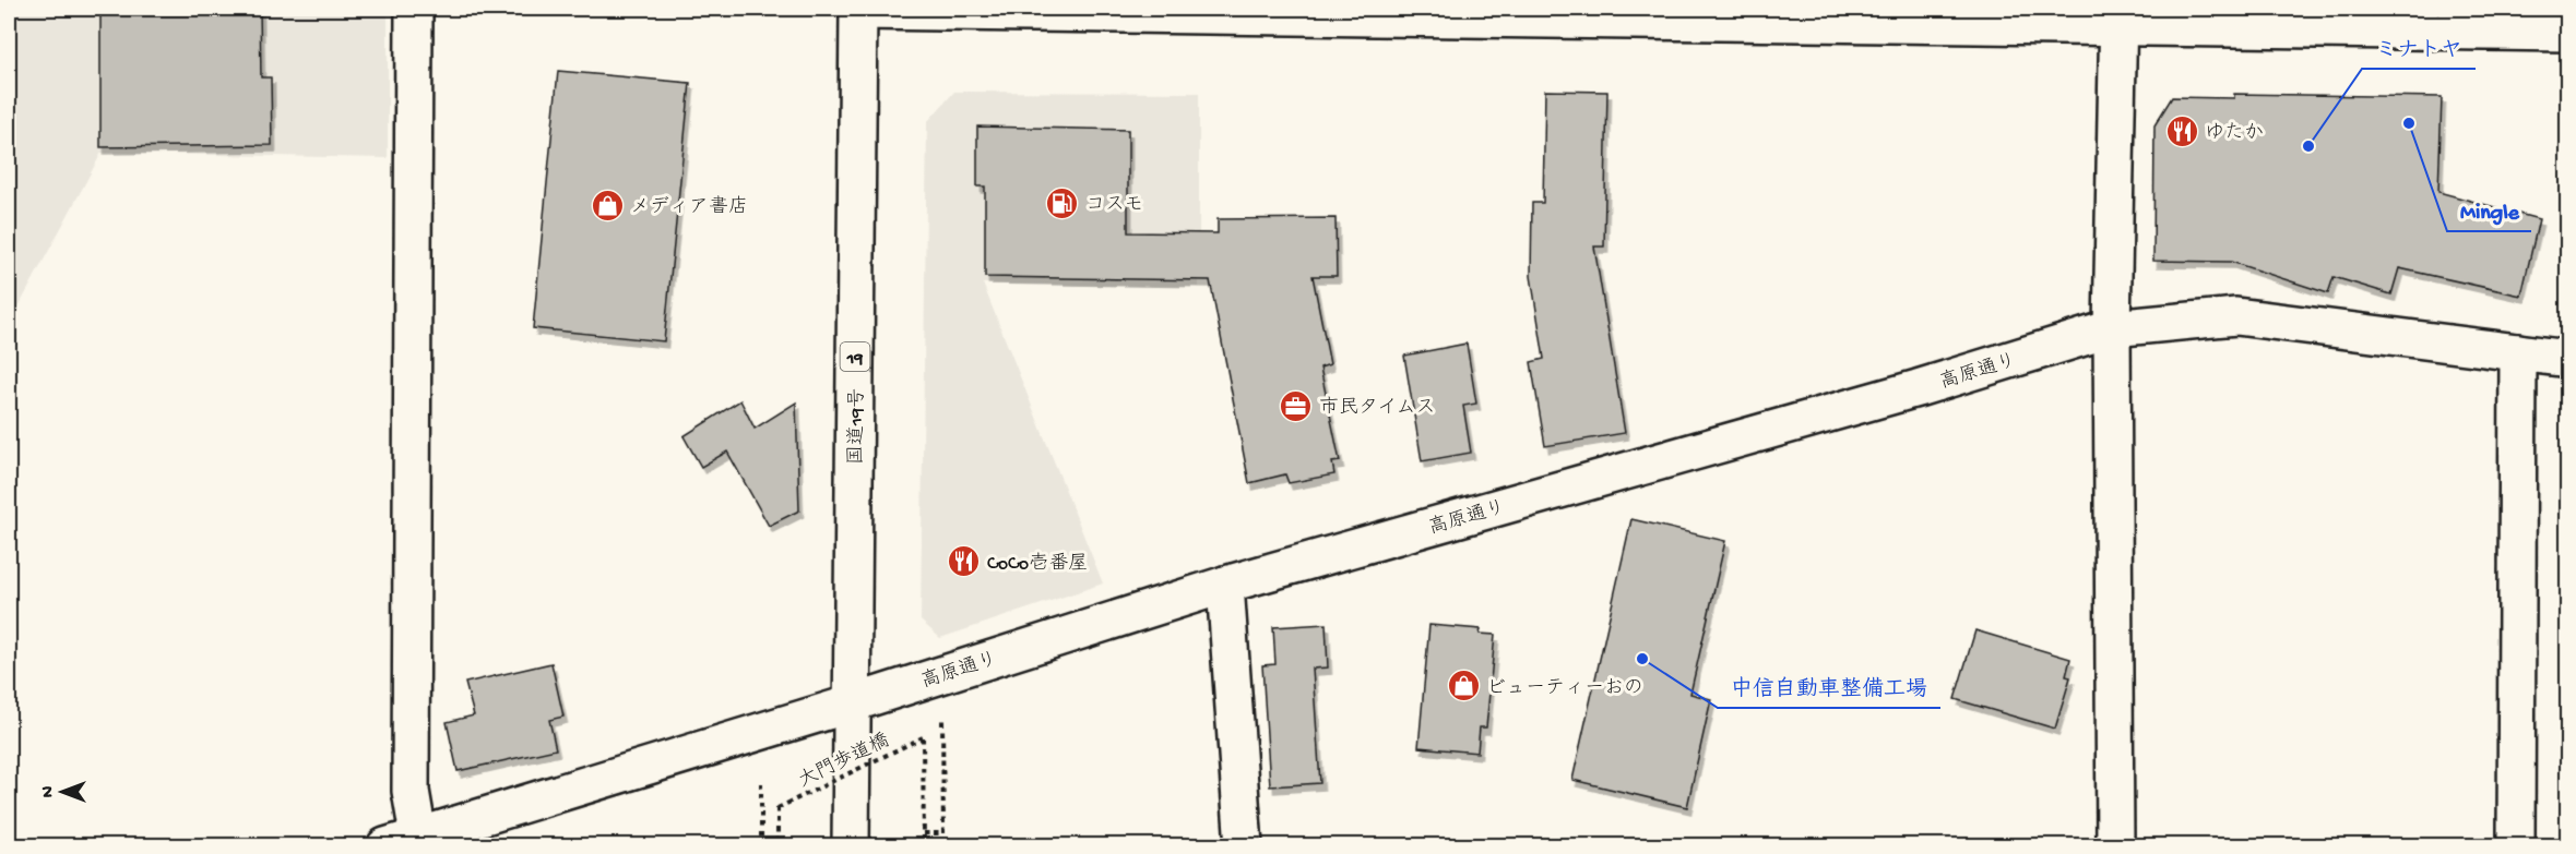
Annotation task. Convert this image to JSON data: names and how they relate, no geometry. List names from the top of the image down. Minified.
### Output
{"streets":{"main road":["19","高原通り","国道19号"],"path":["大門歩道橋"]},"crossings":[["高原通り","国道19号"]],"places":{"other":["Mingle","ミナトヤ","中信自動車整備工場"],"restaurant":["ゆたか","CoCo壱番屋"],"fuel station":["コスモ"],"shop":["メディア書店","ビューティーおの"],"office":["市民タイムス"]},"north":"left"}
